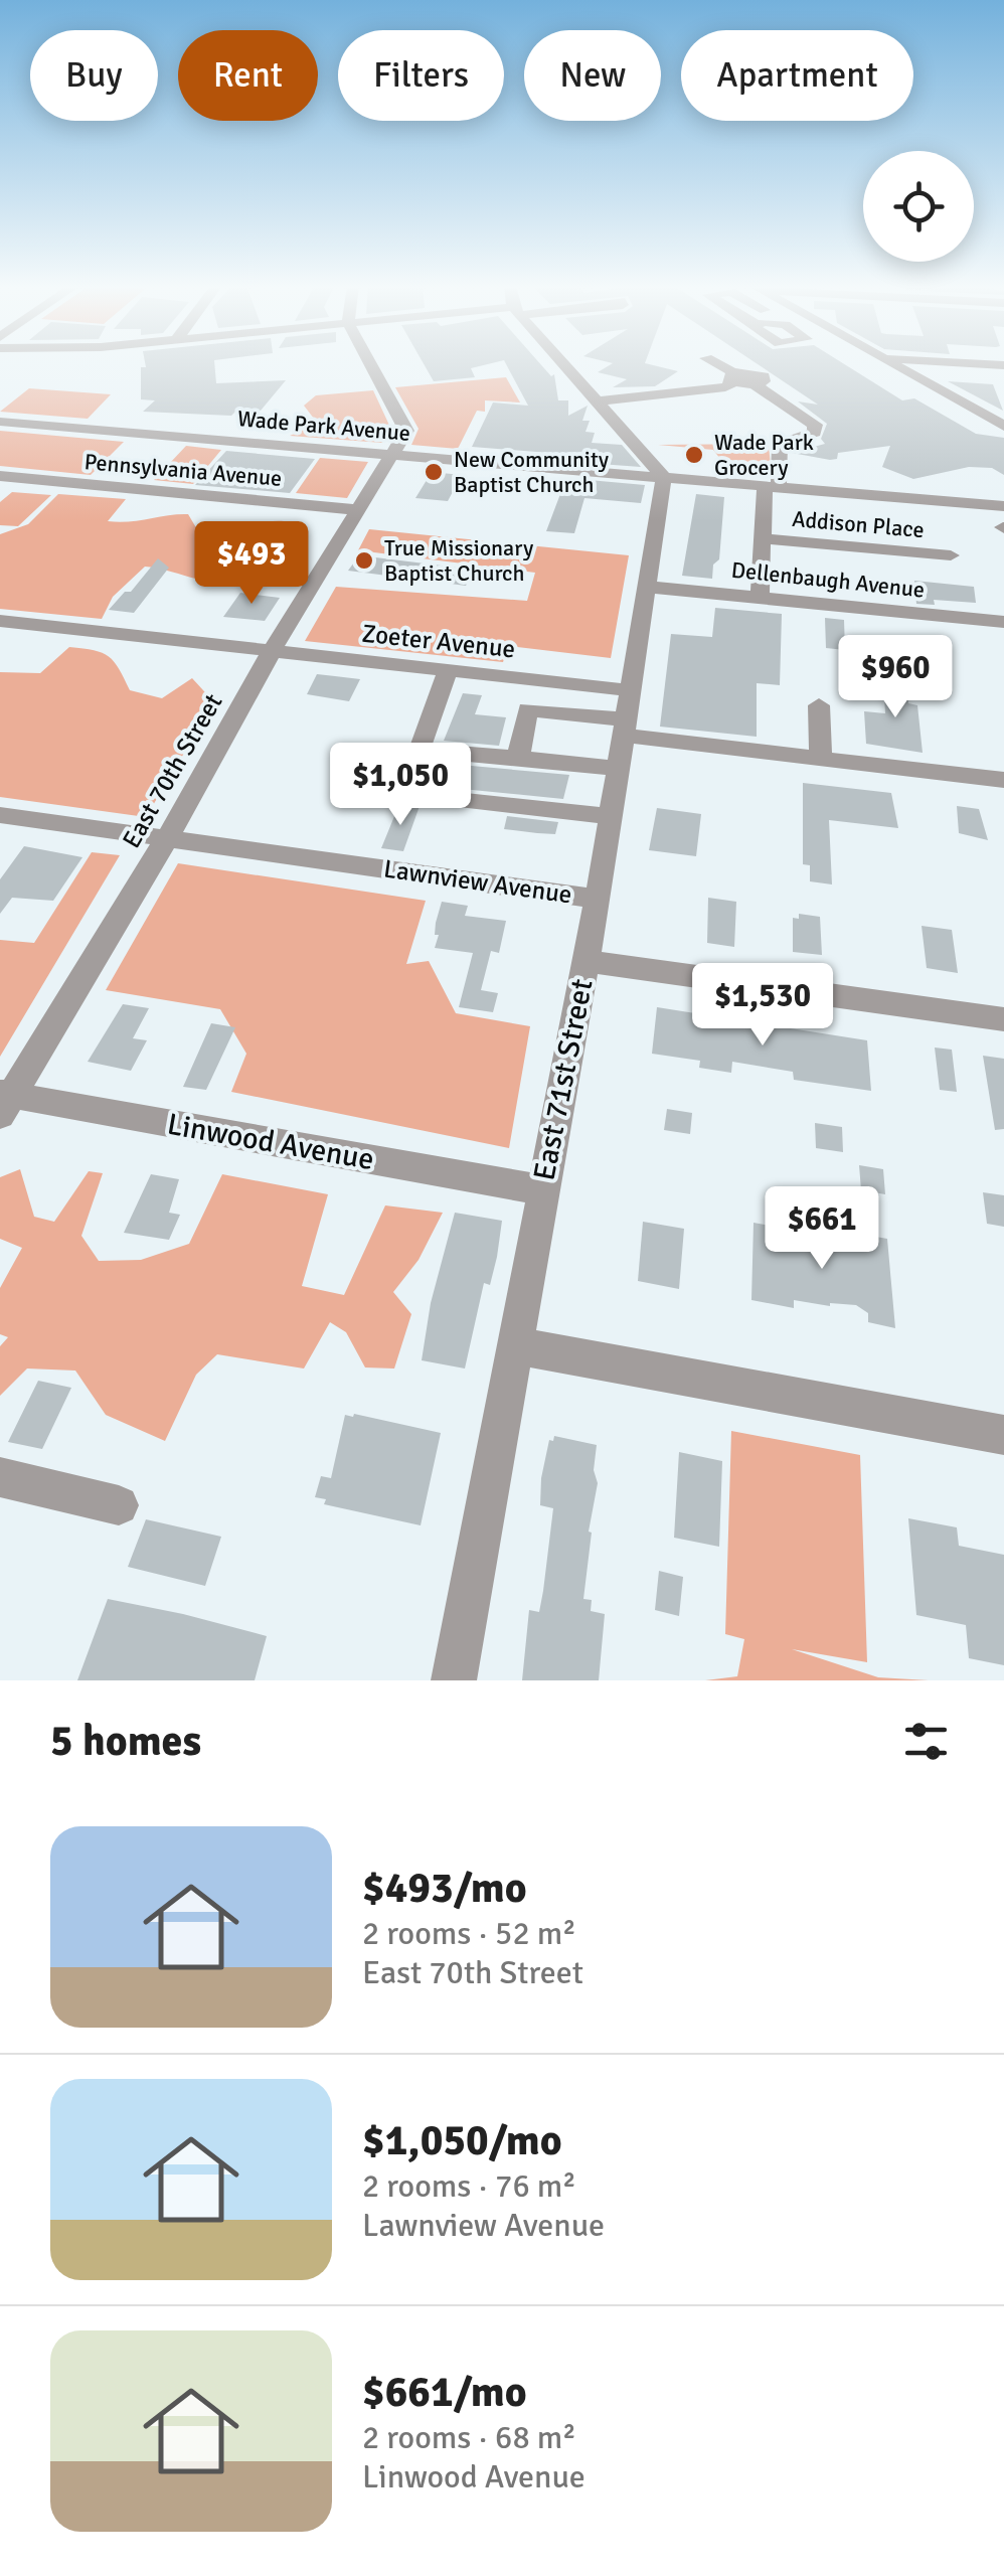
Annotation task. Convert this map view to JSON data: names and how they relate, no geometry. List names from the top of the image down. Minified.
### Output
{"streets":{"street":["Wade Park Avenue","Pennsylvania Avenue","Addison Place","Dellenbaugh Avenue","Zoeter Avenue","East 70th Street","Lawnview Avenue","East 71st Street","Linwood Avenue"]},"crossings":[["Wade Park Avenue","East 70th Street"],["Wade Park Avenue","East 71st Street"],["Pennsylvania Avenue","East 70th Street"],["Dellenbaugh Avenue","East 71st Street"],["Zoeter Avenue","East 70th Street"],["Zoeter Avenue","East 71st Street"],["East 70th Street","Lawnview Avenue"],["East 70th Street","Linwood Avenue"],["Lawnview Avenue","East 71st Street"],["East 71st Street","Linwood Avenue"]],"places":["Wade Park Grocery","New Community Baptist Church","True Missionary Baptist Church"],"page":{"chip":["Buy","Rent","Filters","New","Apartment"],"price":["$493","$960","$1,050","$1,530","$661"],"heading":"5 homes","list":[{"name":"$493/mo","note":"2 rooms · 52 m² · East 70th Street"},{"name":"$1,050/mo","note":"2 rooms · 76 m² · Lawnview Avenue"},{"name":"$661/mo","note":"2 rooms · 68 m² · Linwood Avenue"}]}}
